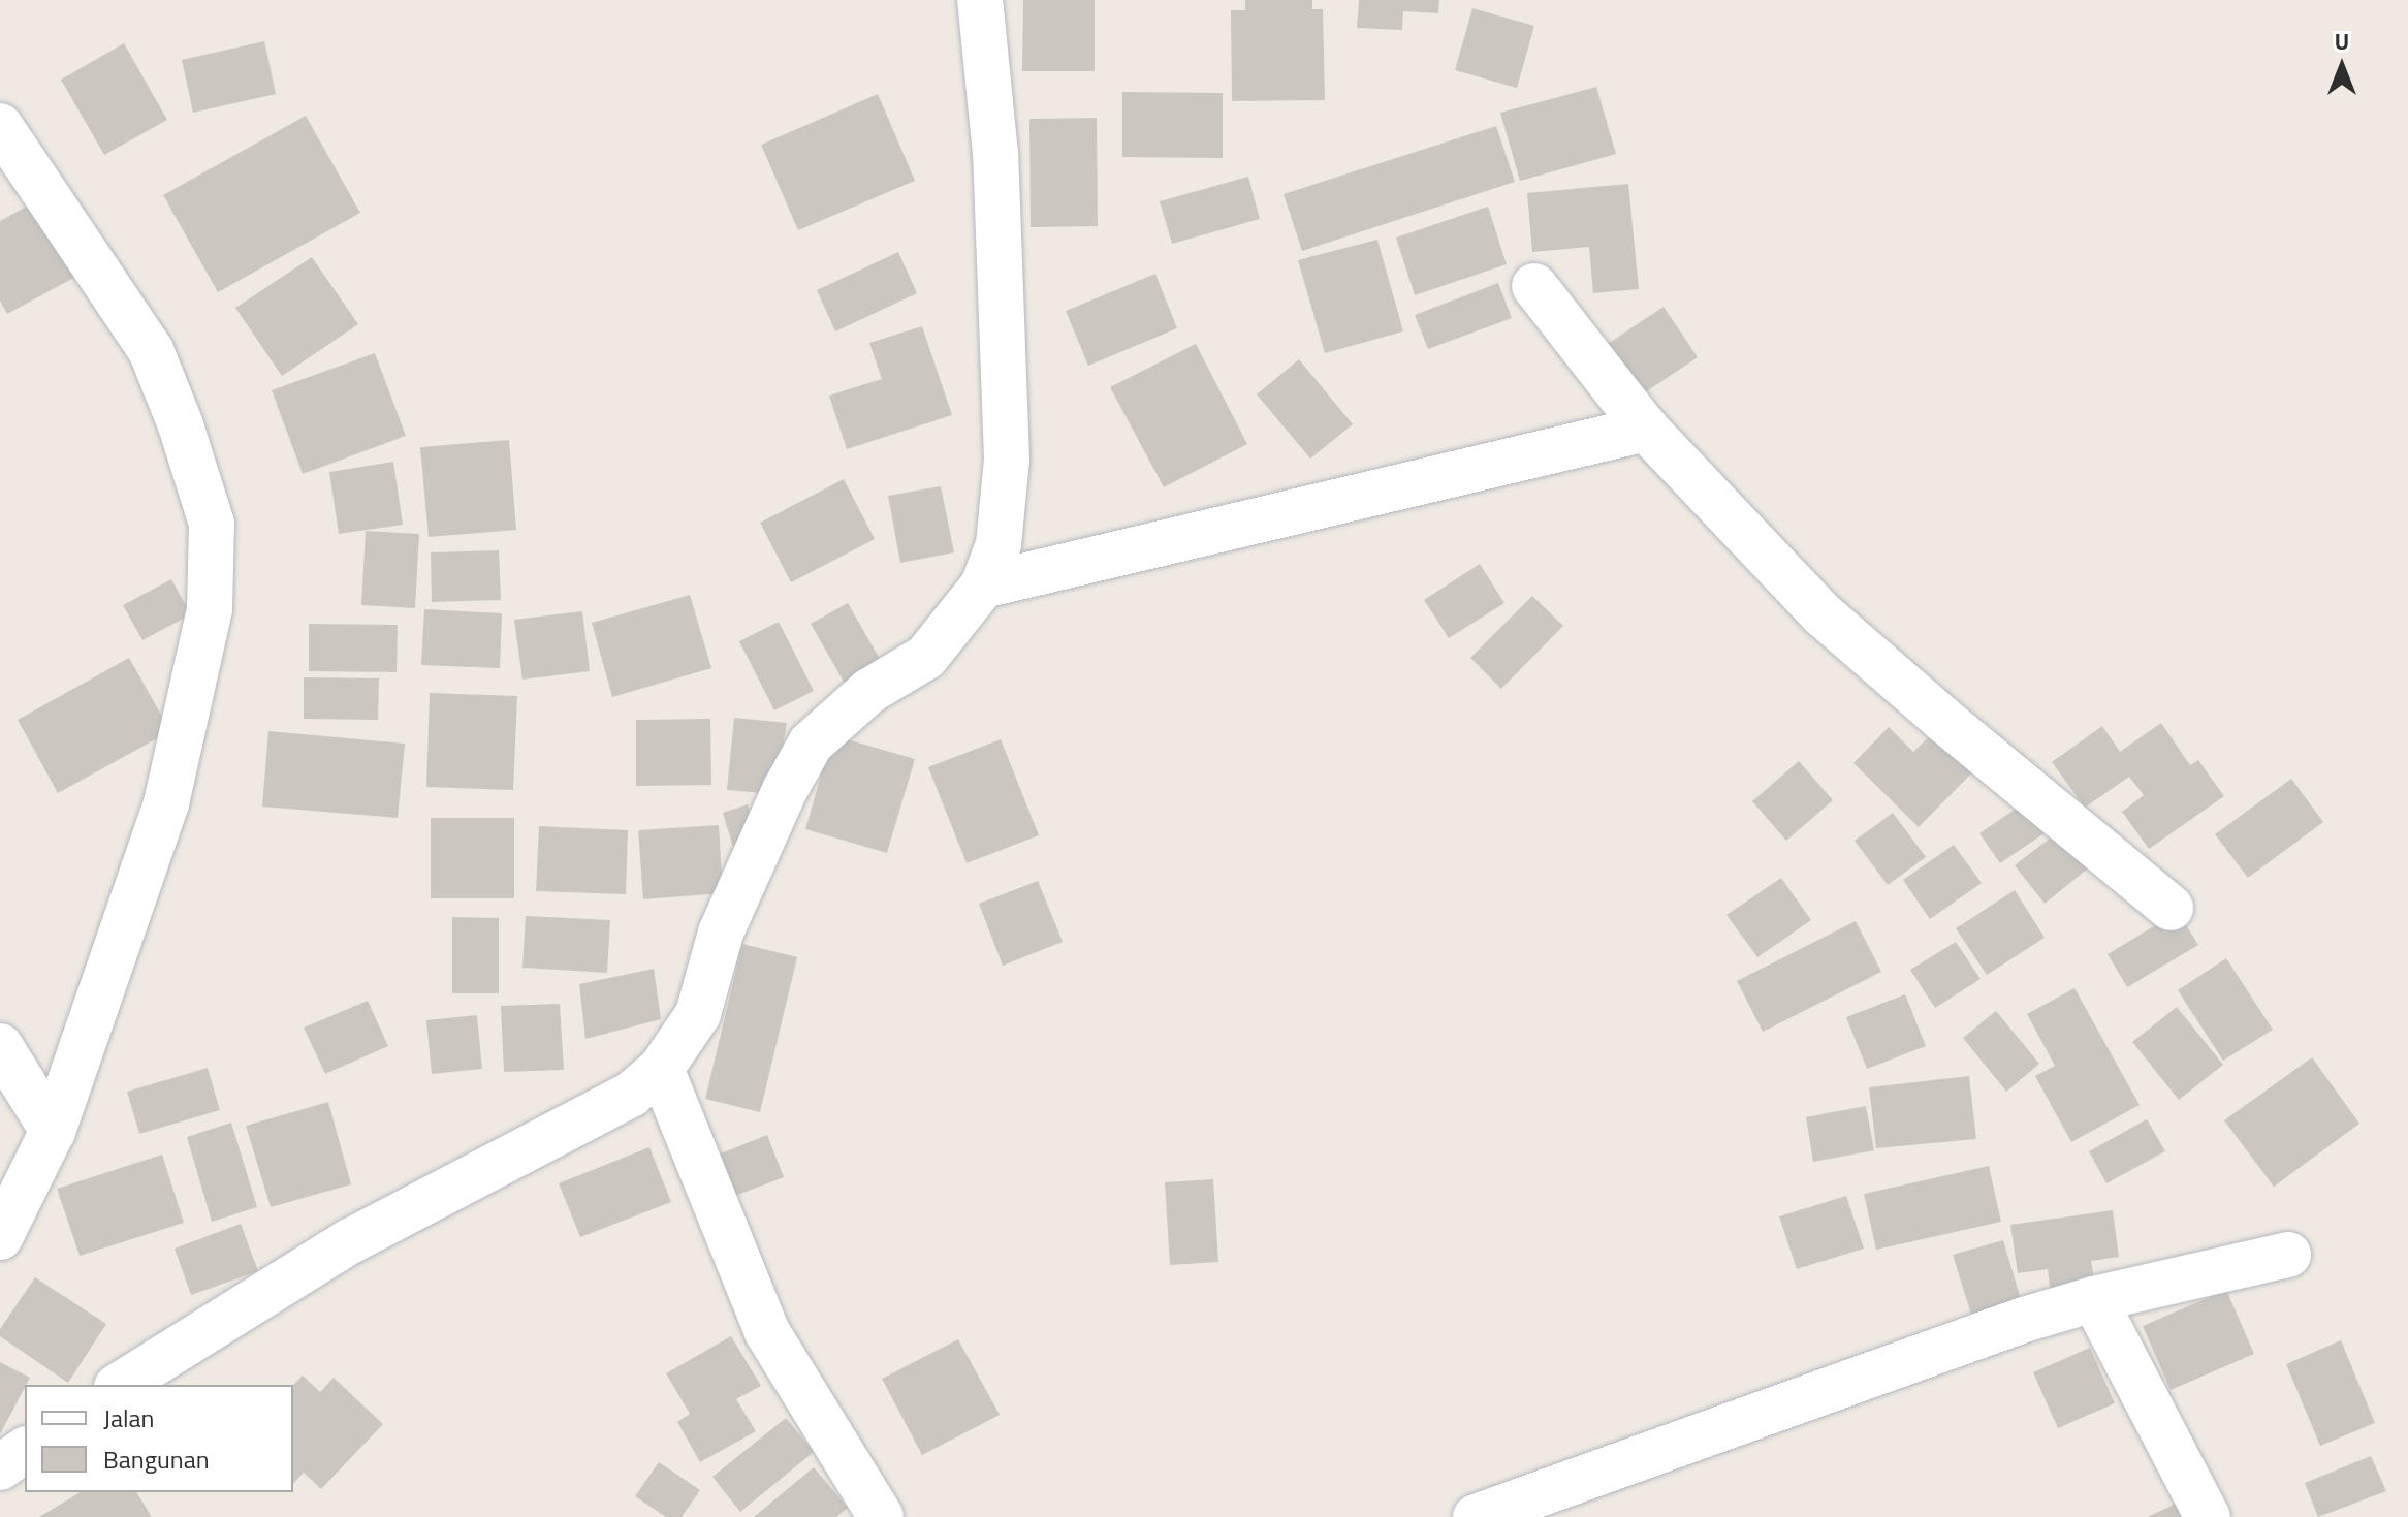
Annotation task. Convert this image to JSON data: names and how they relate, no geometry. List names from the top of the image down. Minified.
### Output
{"legend":["Jalan","Bangunan"],"north":"top"}
